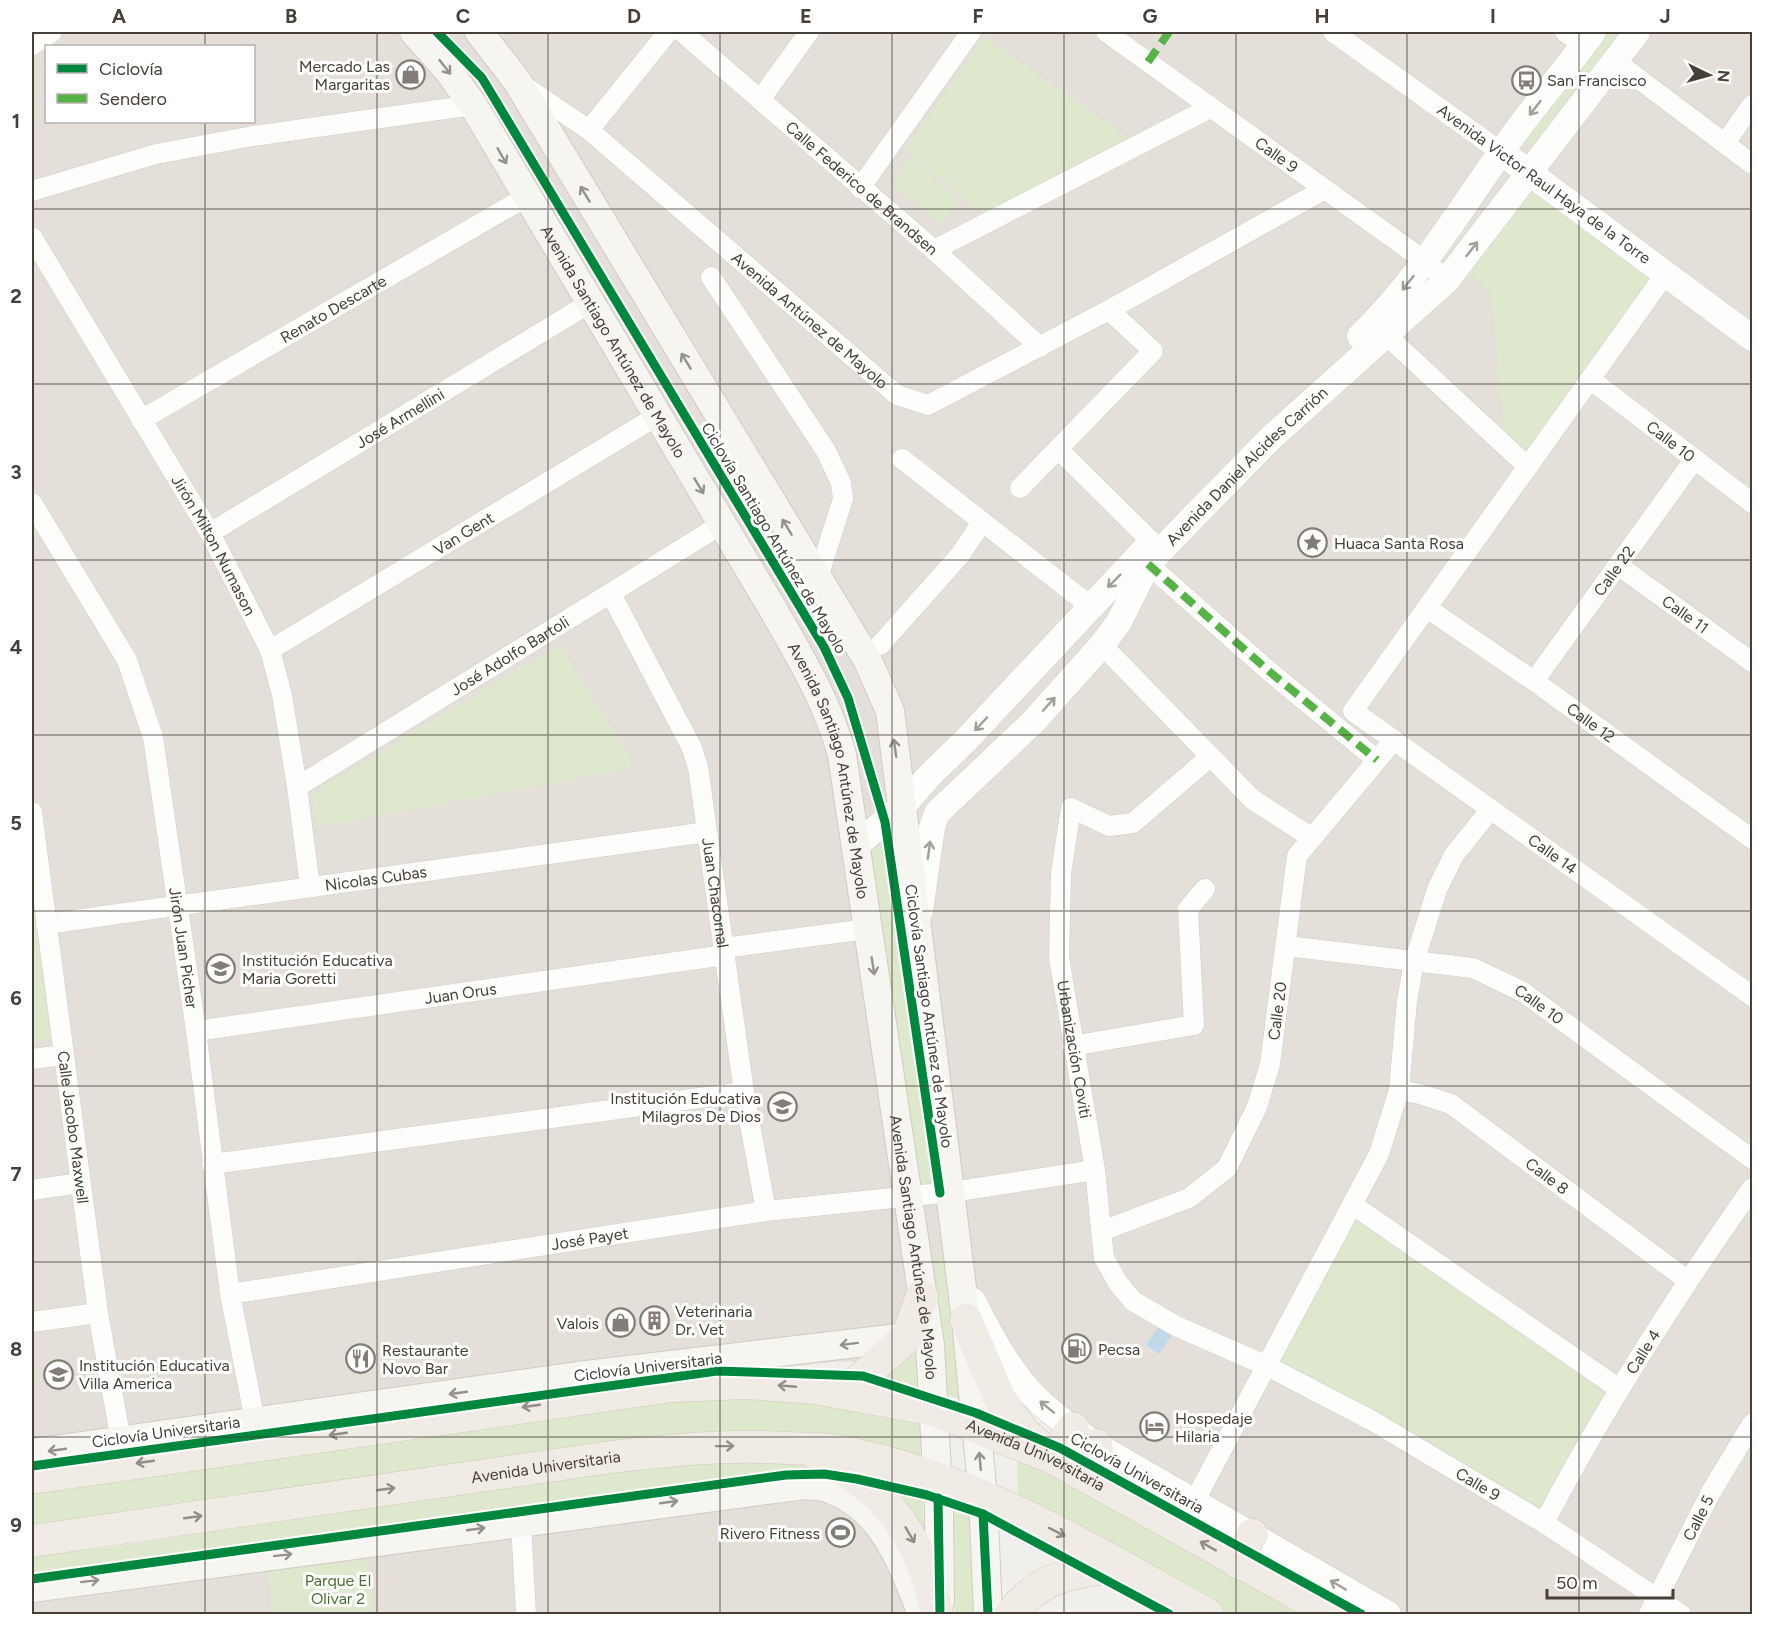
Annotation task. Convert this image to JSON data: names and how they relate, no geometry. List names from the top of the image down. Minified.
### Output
{"streets":{"main road":["Avenida Santiago Antúnez de Mayolo","Avenida Universitaria"],"street":["Calle 9","Avenida Victor Raul Haya de la Torre","Calle Federico de Brandsen","Renato Descarte","Avenida Antúnez de Mayolo","José Armellini","Calle 10","Avenida Daniel Alcides Carrión","Van Gent","Jirón Milton Numason","Calle 22","Calle 11","José Adolfo Bartoli","Calle 12","Calle 14","Nicolas Cubas","Juan Chacornal","Jirón Juan Picher","Juan Orus","Calle 20","Urbanización Coviti","Calle Jacobo Maxwell","Calle 8","José Payet","Calle 4","Calle 5"],"cycle path":["Ciclovía Santiago Antúnez de Mayolo","Ciclovía Universitaria"]},"crossings":[["Calle 9","Avenida Antúnez de Mayolo"],["Calle 9","Avenida Daniel Alcides Carrión"],["Calle 9","Urbanización Coviti"],["Calle 9","Calle 4"],["Calle 9","Calle 5"],["Avenida Victor Raul Haya de la Torre","Avenida Daniel Alcides Carrión"],["Calle Federico de Brandsen","Avenida Antúnez de Mayolo"],["Renato Descarte","Avenida Santiago Antúnez de Mayolo"],["Renato Descarte","Jirón Milton Numason"],["Avenida Santiago Antúnez de Mayolo","José Armellini"],["Avenida Santiago Antúnez de Mayolo","Avenida Daniel Alcides Carrión"],["Avenida Santiago Antúnez de Mayolo","Van Gent"],["Avenida Santiago Antúnez de Mayolo","José Adolfo Bartoli"],["Avenida Santiago Antúnez de Mayolo","Juan Orus"],["Avenida Santiago Antúnez de Mayolo","José Payet"],["Avenida Santiago Antúnez de Mayolo","Avenida Universitaria"],["José Armellini","Jirón Milton Numason"],["Calle 10","Calle 22"],["Calle 10","Calle 20"],["Van Gent","Jirón Milton Numason"],["Jirón Milton Numason","José Adolfo Bartoli"],["Jirón Milton Numason","Nicolas Cubas"],["Calle 22","Calle 11"],["Calle 22","Calle 12"],["José Adolfo Bartoli","Juan Chacornal"],["Calle 12","Calle 14"],["Calle 14","Calle 20"],["Nicolas Cubas","Juan Chacornal"],["Nicolas Cubas","Jirón Juan Picher"],["Nicolas Cubas","Calle Jacobo Maxwell"],["Juan Chacornal","Juan Orus"],["Juan Chacornal","José Payet"],["Jirón Juan Picher","Juan Orus"],["Jirón Juan Picher","José Payet"],["Jirón Juan Picher","Avenida Universitaria"],["Calle 20","Urbanización Coviti"],["Urbanización Coviti","José Payet"],["Calle Jacobo Maxwell","Avenida Universitaria"],["Calle 8","Calle 4"]],"parks":["Parque El Olivar 2"],"places":{"shop":["Mercado Las Margaritas","Valois"],"bus stop":["San Francisco"],"place":["Huaca Santa Rosa"],"school or university":["Institución Educativa Maria Goretti","Institución Educativa Milagros De Dios","Institución Educativa Villa America"],"building":["Veterinaria Dr. Vet"],"fuel station":["Pecsa"],"restaurant":["Restaurante Novo Bar"],"hotel":["Hospedaje Hilaria"],"sports":["Rivero Fitness"]},"legend":["Ciclovía","Sendero"],"scale_bar":"50 m","north":"right","grid":{"columns":["A","B","C","D","E","F","G","H","I","J"],"rows":["1","2","3","4","5","6","7","8","9"]}}
